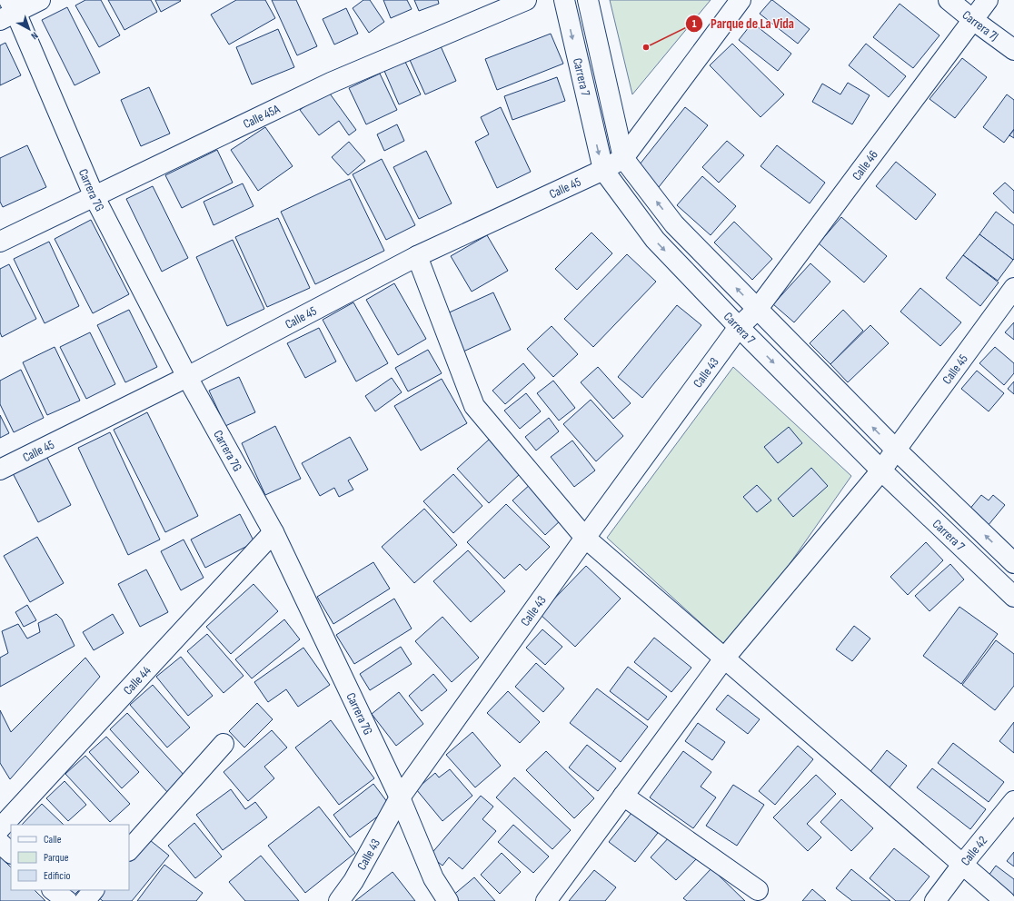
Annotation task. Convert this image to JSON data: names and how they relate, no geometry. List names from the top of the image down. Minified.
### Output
{"streets":{"street":["Carrera 7J","Carrera 7","Calle 45A","Calle 46","Calle 45","Carrera 7G","Calle 43","Calle 44","Calle 42"]},"crossings":[["Carrera 7J","Calle 46"],["Carrera 7","Calle 46"],["Carrera 7","Calle 45"],["Carrera 7","Calle 43"],["Calle 45A","Carrera 7G"],["Calle 46","Calle 43"],["Calle 45","Carrera 7G"],["Carrera 7G","Calle 43"],["Carrera 7G","Calle 44"]],"places":["Parque de La Vida"],"legend":["Calle","Parque","Edificio"],"north":"bottom right"}
